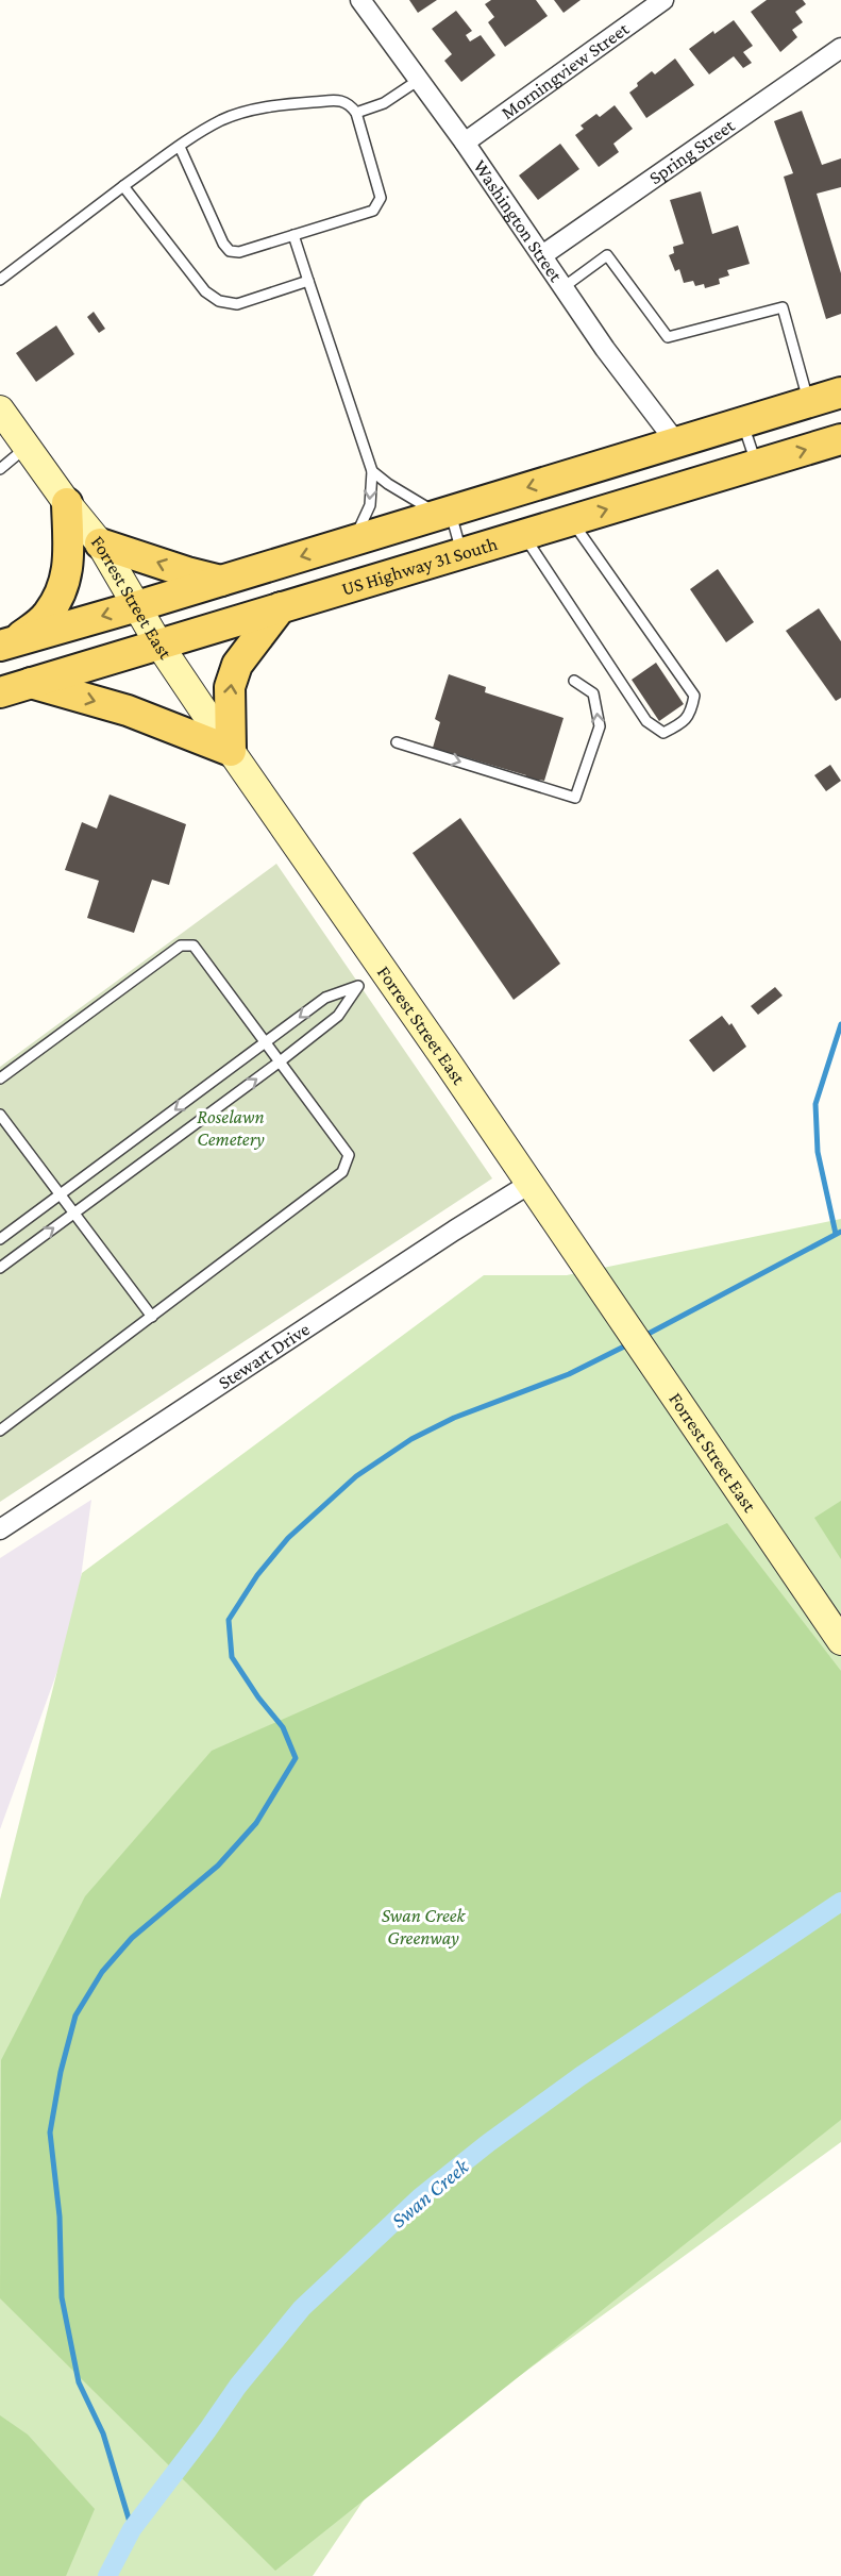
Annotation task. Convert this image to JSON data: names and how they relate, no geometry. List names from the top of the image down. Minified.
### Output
{"streets":{"main road":["US Highway 31 South"],"street":["Morningview Street","Spring Street","Washington Street","Forrest Street East","Stewart Drive"]},"crossings":[["Morningview Street","Washington Street"],["Spring Street","Washington Street"],["US Highway 31 South","Forrest Street East"],["Forrest Street East","Stewart Drive"]],"water":["Swan Creek"],"parks":["Roselawn Cemetery","Swan Creek Greenway"]}
